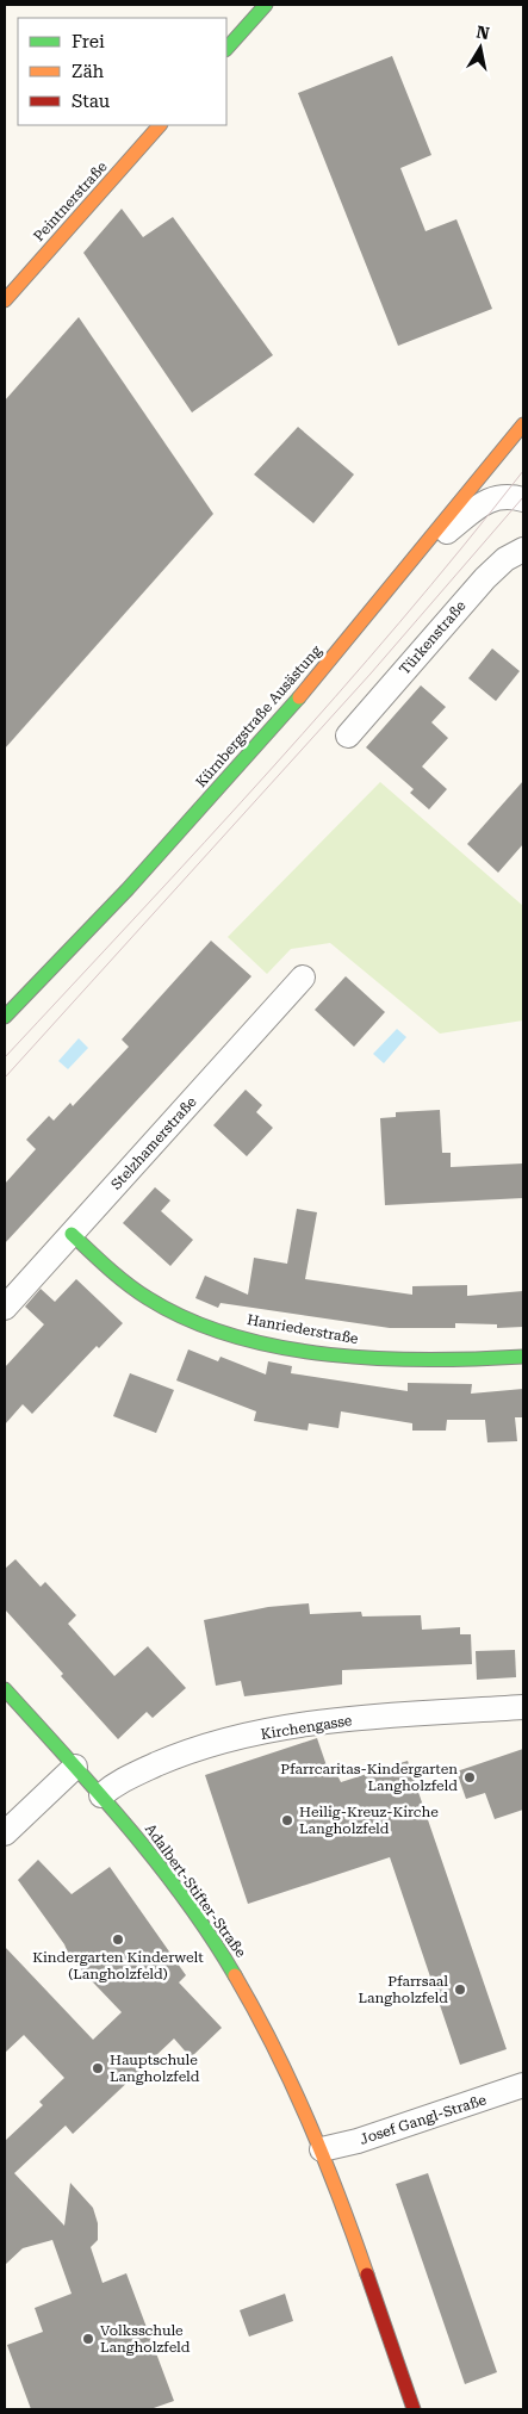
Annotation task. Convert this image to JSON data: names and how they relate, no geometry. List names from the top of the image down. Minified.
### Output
{"streets":{"street":["Peintnerstraße","Türkenstraße","Kürnbergstraße Ausästung","Stelzhamerstraße","Hanriederstraße","Kirchengasse","Adalbert-Stifter-Straße","Josef Gangl-Straße"]},"crossings":[["Stelzhamerstraße","Hanriederstraße"],["Kirchengasse","Adalbert-Stifter-Straße"],["Adalbert-Stifter-Straße","Josef Gangl-Straße"]],"places":["Pfarrcaritas-Kindergarten Langholzfeld","Heilig-Kreuz-Kirche Langholzfeld","Kindergarten Kinderwelt (Langholzfeld)","Pfarrsaal Langholzfeld","Hauptschule Langholzfeld","Volksschule Langholzfeld"],"legend":["Frei","Zäh","Stau"],"north":"top"}
